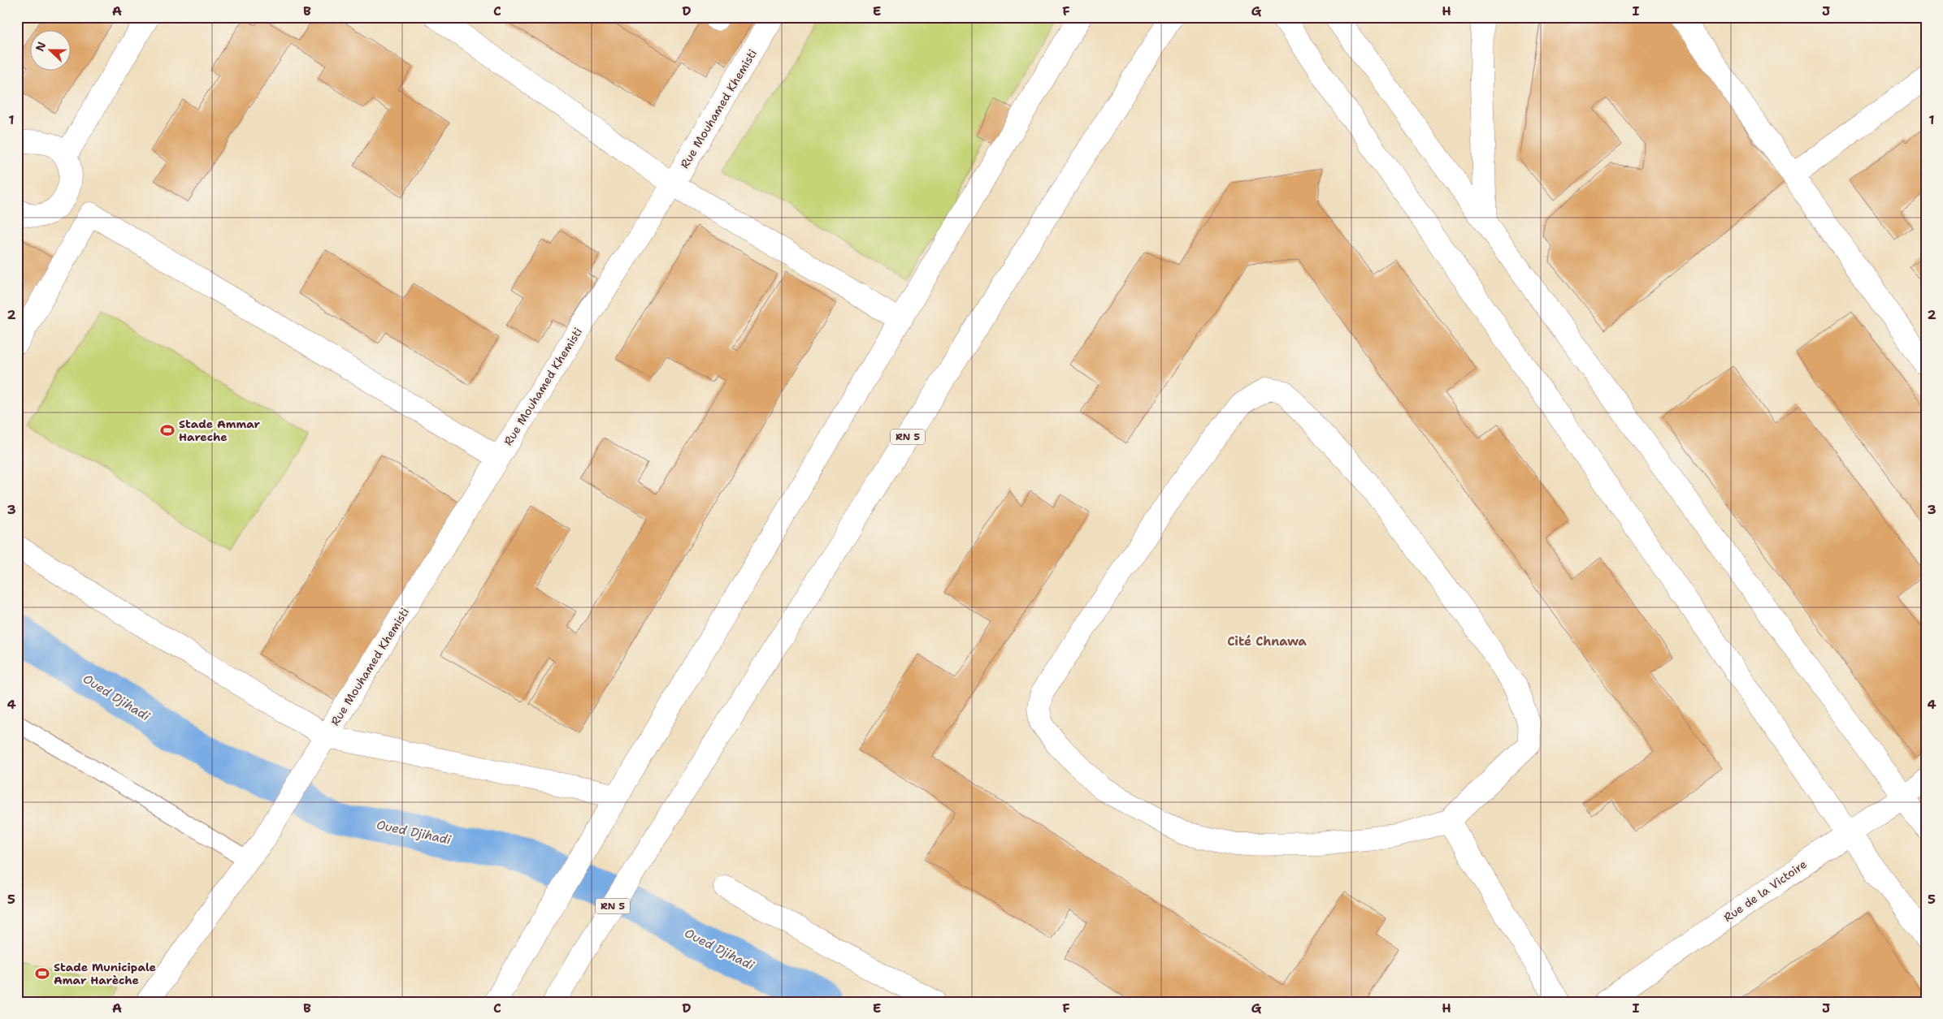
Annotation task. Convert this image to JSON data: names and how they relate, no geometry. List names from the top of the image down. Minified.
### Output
{"streets":{"street":["Rue Mouhamed Khemisti","RN 5","Rue de la Victoire"]},"districts":["Cité Chnawa"],"water":["Oued Djihadi"],"places":{"sports":["Stade Ammar Hareche","Stade Municipale Amar Harèche"]},"north":"left","grid":{"columns":["A","B","C","D","E","F","G","H","I","J"],"rows":["1","2","3","4","5"]}}
